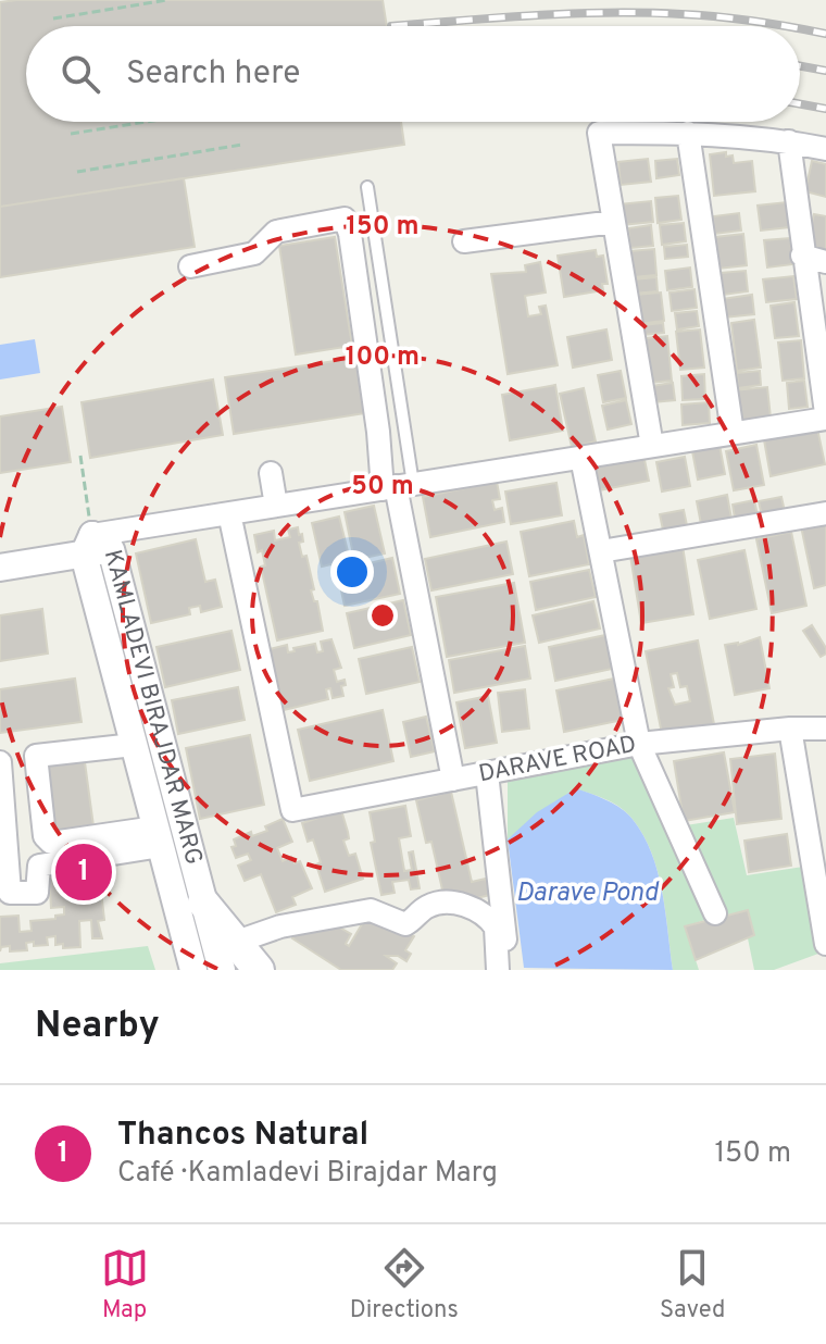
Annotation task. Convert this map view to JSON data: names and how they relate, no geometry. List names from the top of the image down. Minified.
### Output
{"streets":{"street":["KAMLADEVI BIRAJDAR MARG","DARAVE ROAD"]},"water":["Darave Pond"],"page":{"search":"Search here","pins":"1","heading":"Nearby","list":[{"mark":"1","name":"Thancos Natural","note":"Café · Kamladevi Birajdar Marg","value":"150 m"}],"nav":["Map","Directions","Saved"]},"rings":["150 m","100 m","50 m"]}
